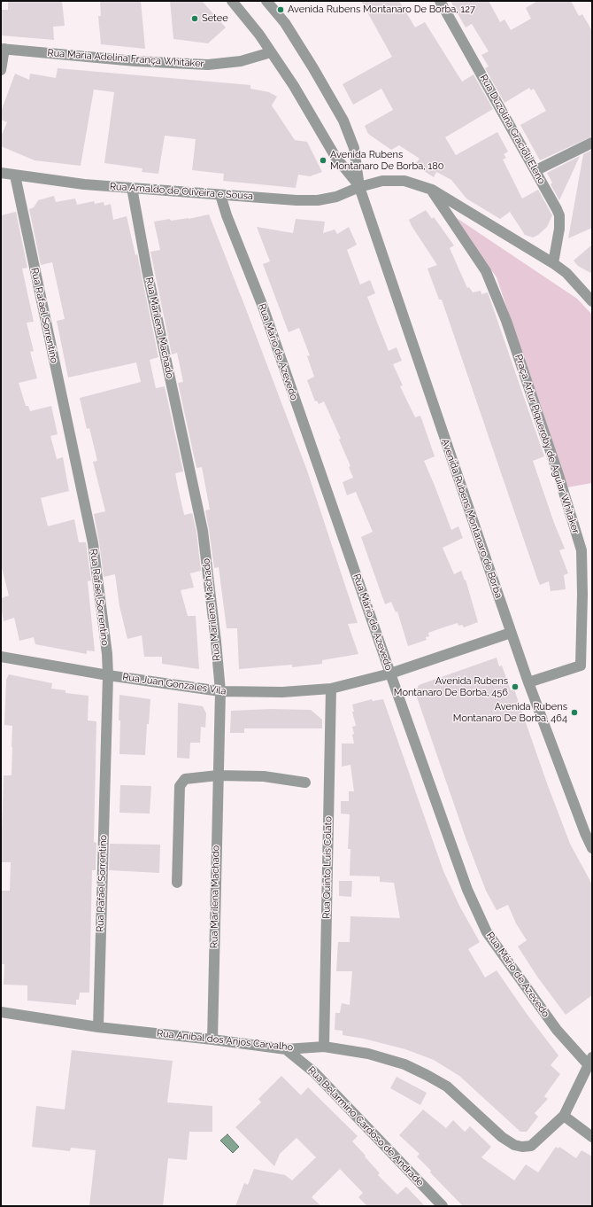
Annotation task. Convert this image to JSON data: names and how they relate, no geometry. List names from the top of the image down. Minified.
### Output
{"streets":{"street":["Rua Maria Adelina França Whitaker","Rua Duzolina Gracioli Eleno","Rua Arnaldo de Oliveira e Sousa","Rua Rafael Sorrentino","Rua Marilena Machado","Rua Mário de Azevedo","Praça Artur Piqueroby de Aguiar Whitaker","Avenida Rubens Montanaro de Borba","Rua Juan Gonzales Vila","Rua Quinto Luis Colato","Rua Aníbal dos Anjos Carvalho","Rua Belarmino Cardoso de Andrade"]},"crossings":[["Rua Maria Adelina França Whitaker","Avenida Rubens Montanaro de Borba"],["Rua Duzolina Gracioli Eleno","Rua Arnaldo de Oliveira e Sousa"],["Rua Arnaldo de Oliveira e Sousa","Rua Rafael Sorrentino"],["Rua Arnaldo de Oliveira e Sousa","Rua Marilena Machado"],["Rua Arnaldo de Oliveira e Sousa","Rua Mário de Azevedo"],["Rua Arnaldo de Oliveira e Sousa","Praça Artur Piqueroby de Aguiar Whitaker"],["Rua Arnaldo de Oliveira e Sousa","Avenida Rubens Montanaro de Borba"],["Rua Rafael Sorrentino","Rua Juan Gonzales Vila"],["Rua Rafael Sorrentino","Rua Aníbal dos Anjos Carvalho"],["Rua Marilena Machado","Rua Juan Gonzales Vila"],["Rua Marilena Machado","Rua Aníbal dos Anjos Carvalho"],["Rua Mário de Azevedo","Rua Juan Gonzales Vila"],["Praça Artur Piqueroby de Aguiar Whitaker","Avenida Rubens Montanaro de Borba"],["Avenida Rubens Montanaro de Borba","Rua Juan Gonzales Vila"],["Rua Juan Gonzales Vila","Rua Quinto Luis Colato"],["Rua Quinto Luis Colato","Rua Aníbal dos Anjos Carvalho"],["Rua Aníbal dos Anjos Carvalho","Rua Belarmino Cardoso de Andrade"]],"places":["Avenida Rubens Montanaro De Borba, 127","Setee","Avenida Rubens Montanaro De Borba, 180","Avenida Rubens Montanaro De Borba, 456","Avenida Rubens Montanaro De Borba, 464"]}
